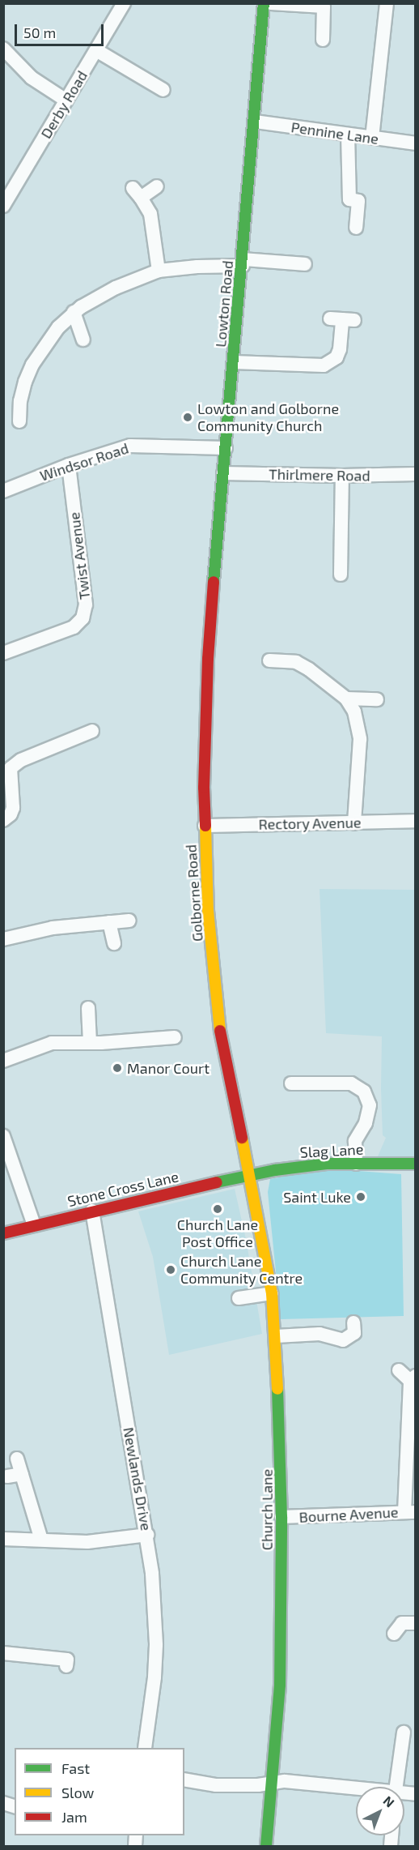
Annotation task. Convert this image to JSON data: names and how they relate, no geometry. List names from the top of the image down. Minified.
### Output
{"streets":{"main road":["Lowton Road","Golborne Road","Slag Lane","Stone Cross Lane","Church Lane"],"street":["Derby Road","Pennine Lane","Windsor Road","Thirlmere Road","Twist Avenue","Rectory Avenue","Newlands Drive","Bourne Avenue"]},"crossings":[["Pennine Lane","Lowton Road"],["Lowton Road","Windsor Road"],["Lowton Road","Thirlmere Road"],["Lowton Road","Golborne Road"],["Windsor Road","Twist Avenue"],["Rectory Avenue","Golborne Road"],["Golborne Road","Slag Lane"],["Golborne Road","Stone Cross Lane"],["Golborne Road","Church Lane"],["Slag Lane","Stone Cross Lane"],["Slag Lane","Church Lane"],["Stone Cross Lane","Newlands Drive"],["Stone Cross Lane","Church Lane"],["Church Lane","Bourne Avenue"]],"places":["Lowton and Golborne Community Church","Manor Court","Saint Luke","Church Lane Post Office","Church Lane Community Centre"],"legend":["Fast","Slow","Jam"],"scale_bar":"50 m","north":"top right"}
